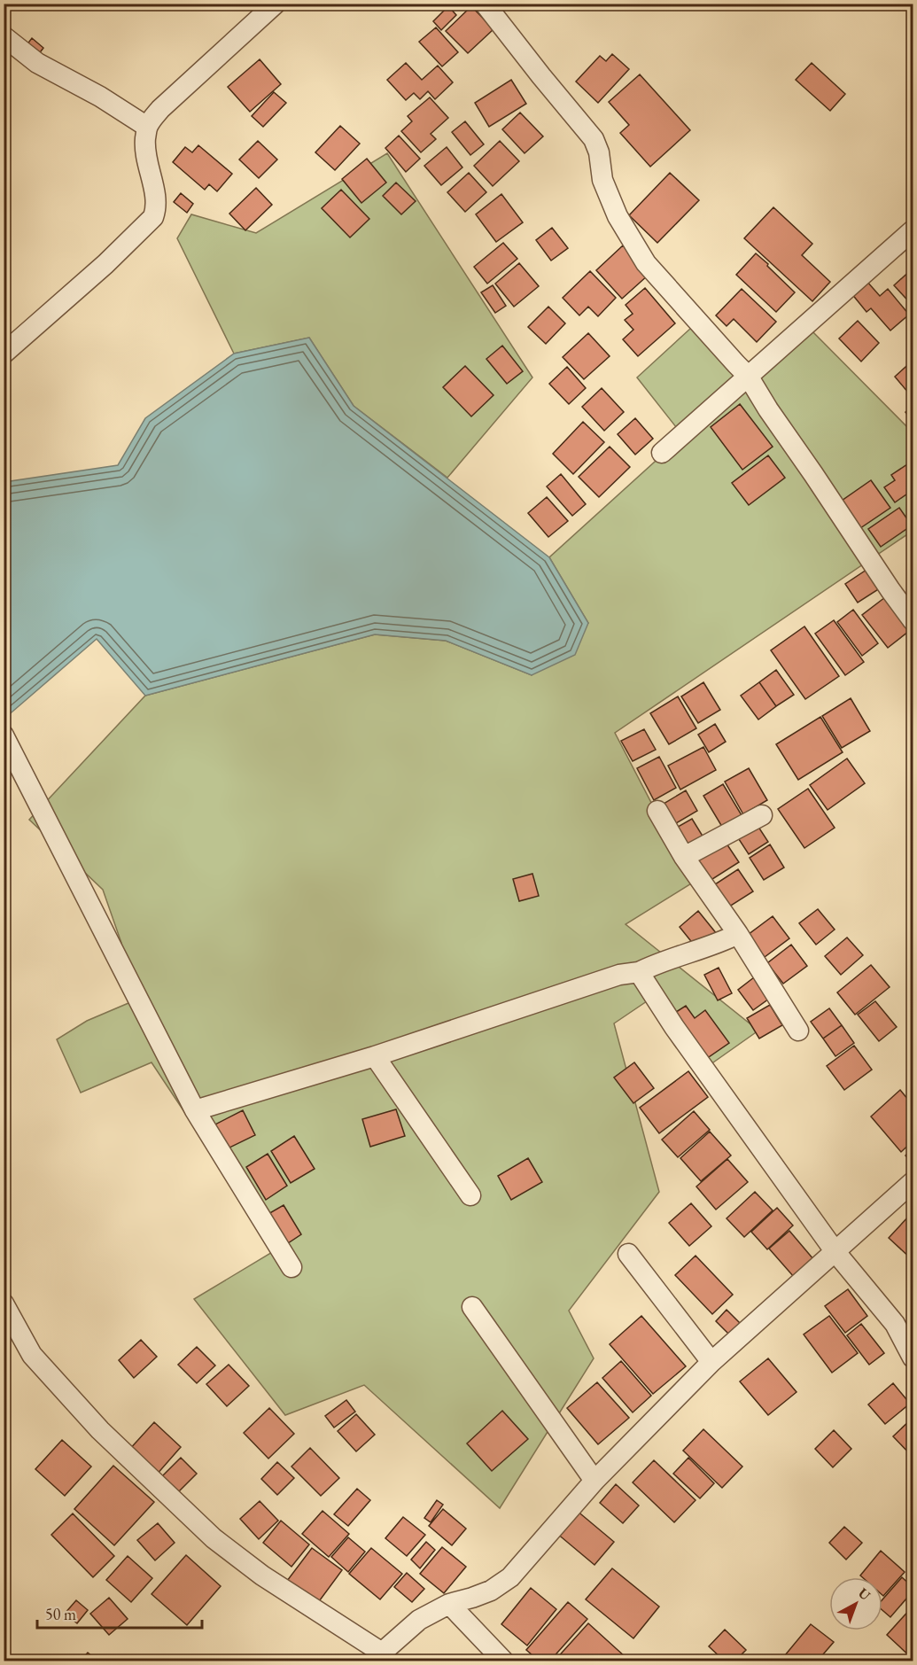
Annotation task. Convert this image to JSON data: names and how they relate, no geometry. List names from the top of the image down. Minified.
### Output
{"scale_bar":"50 m","north":"top right"}
